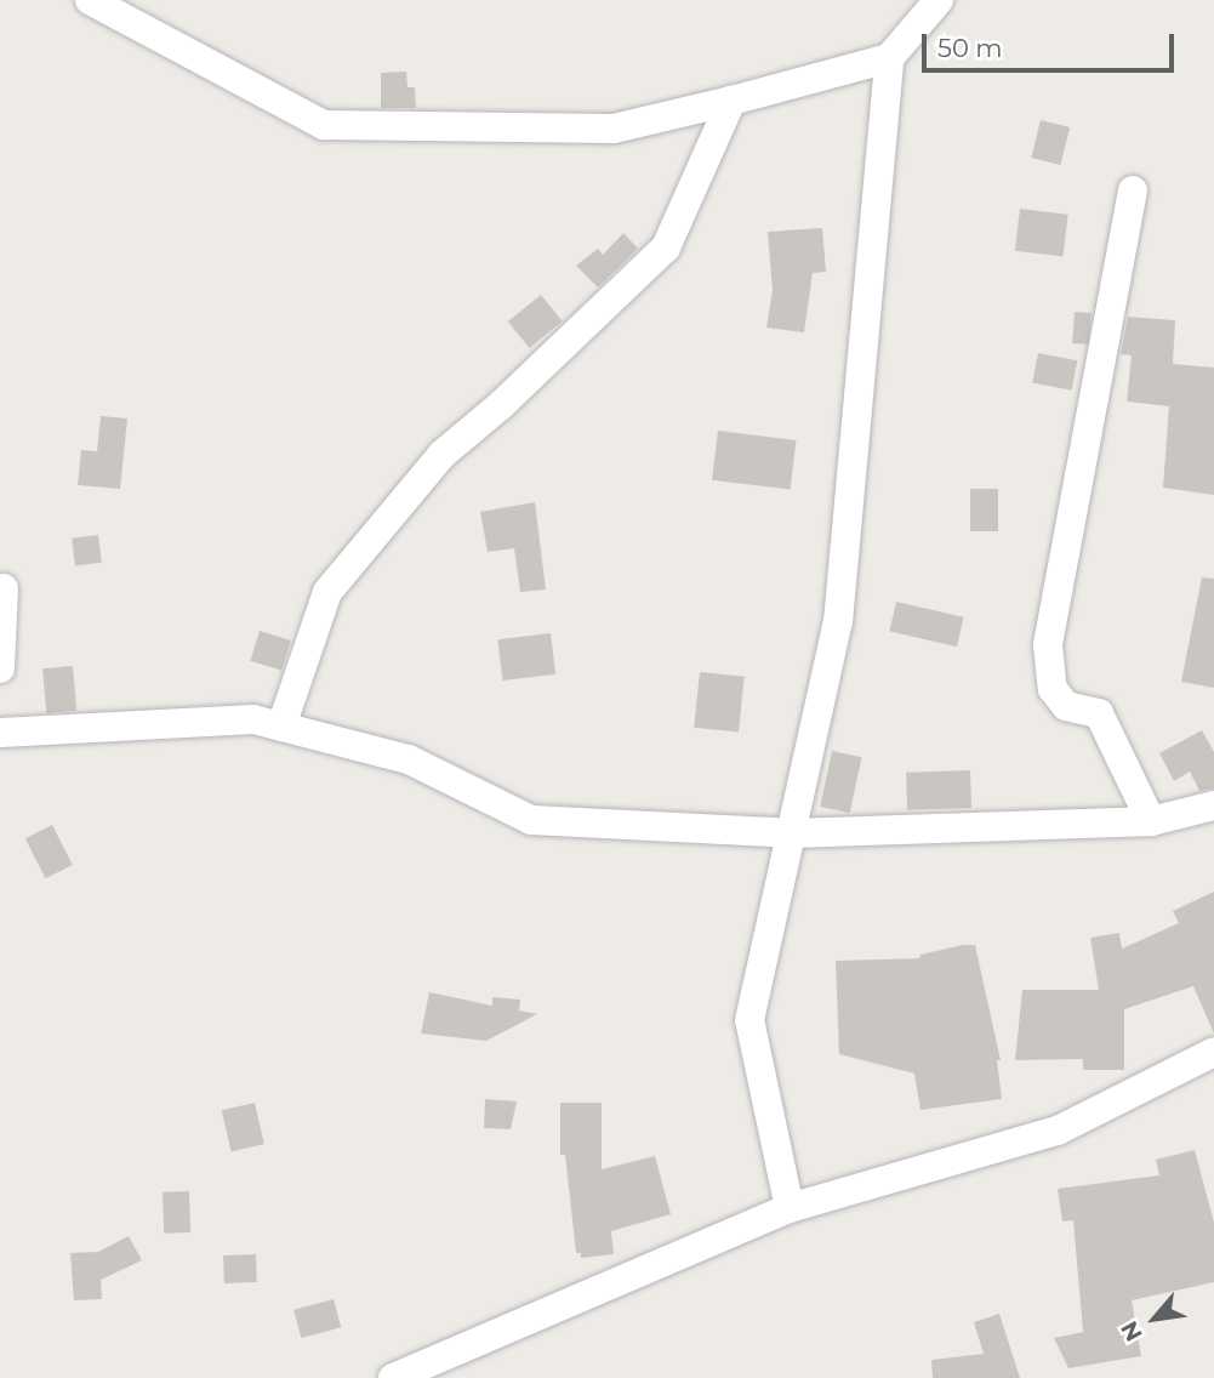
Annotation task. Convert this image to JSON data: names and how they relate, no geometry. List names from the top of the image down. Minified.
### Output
{"scale_bar":"50 m","north":"bottom left"}
